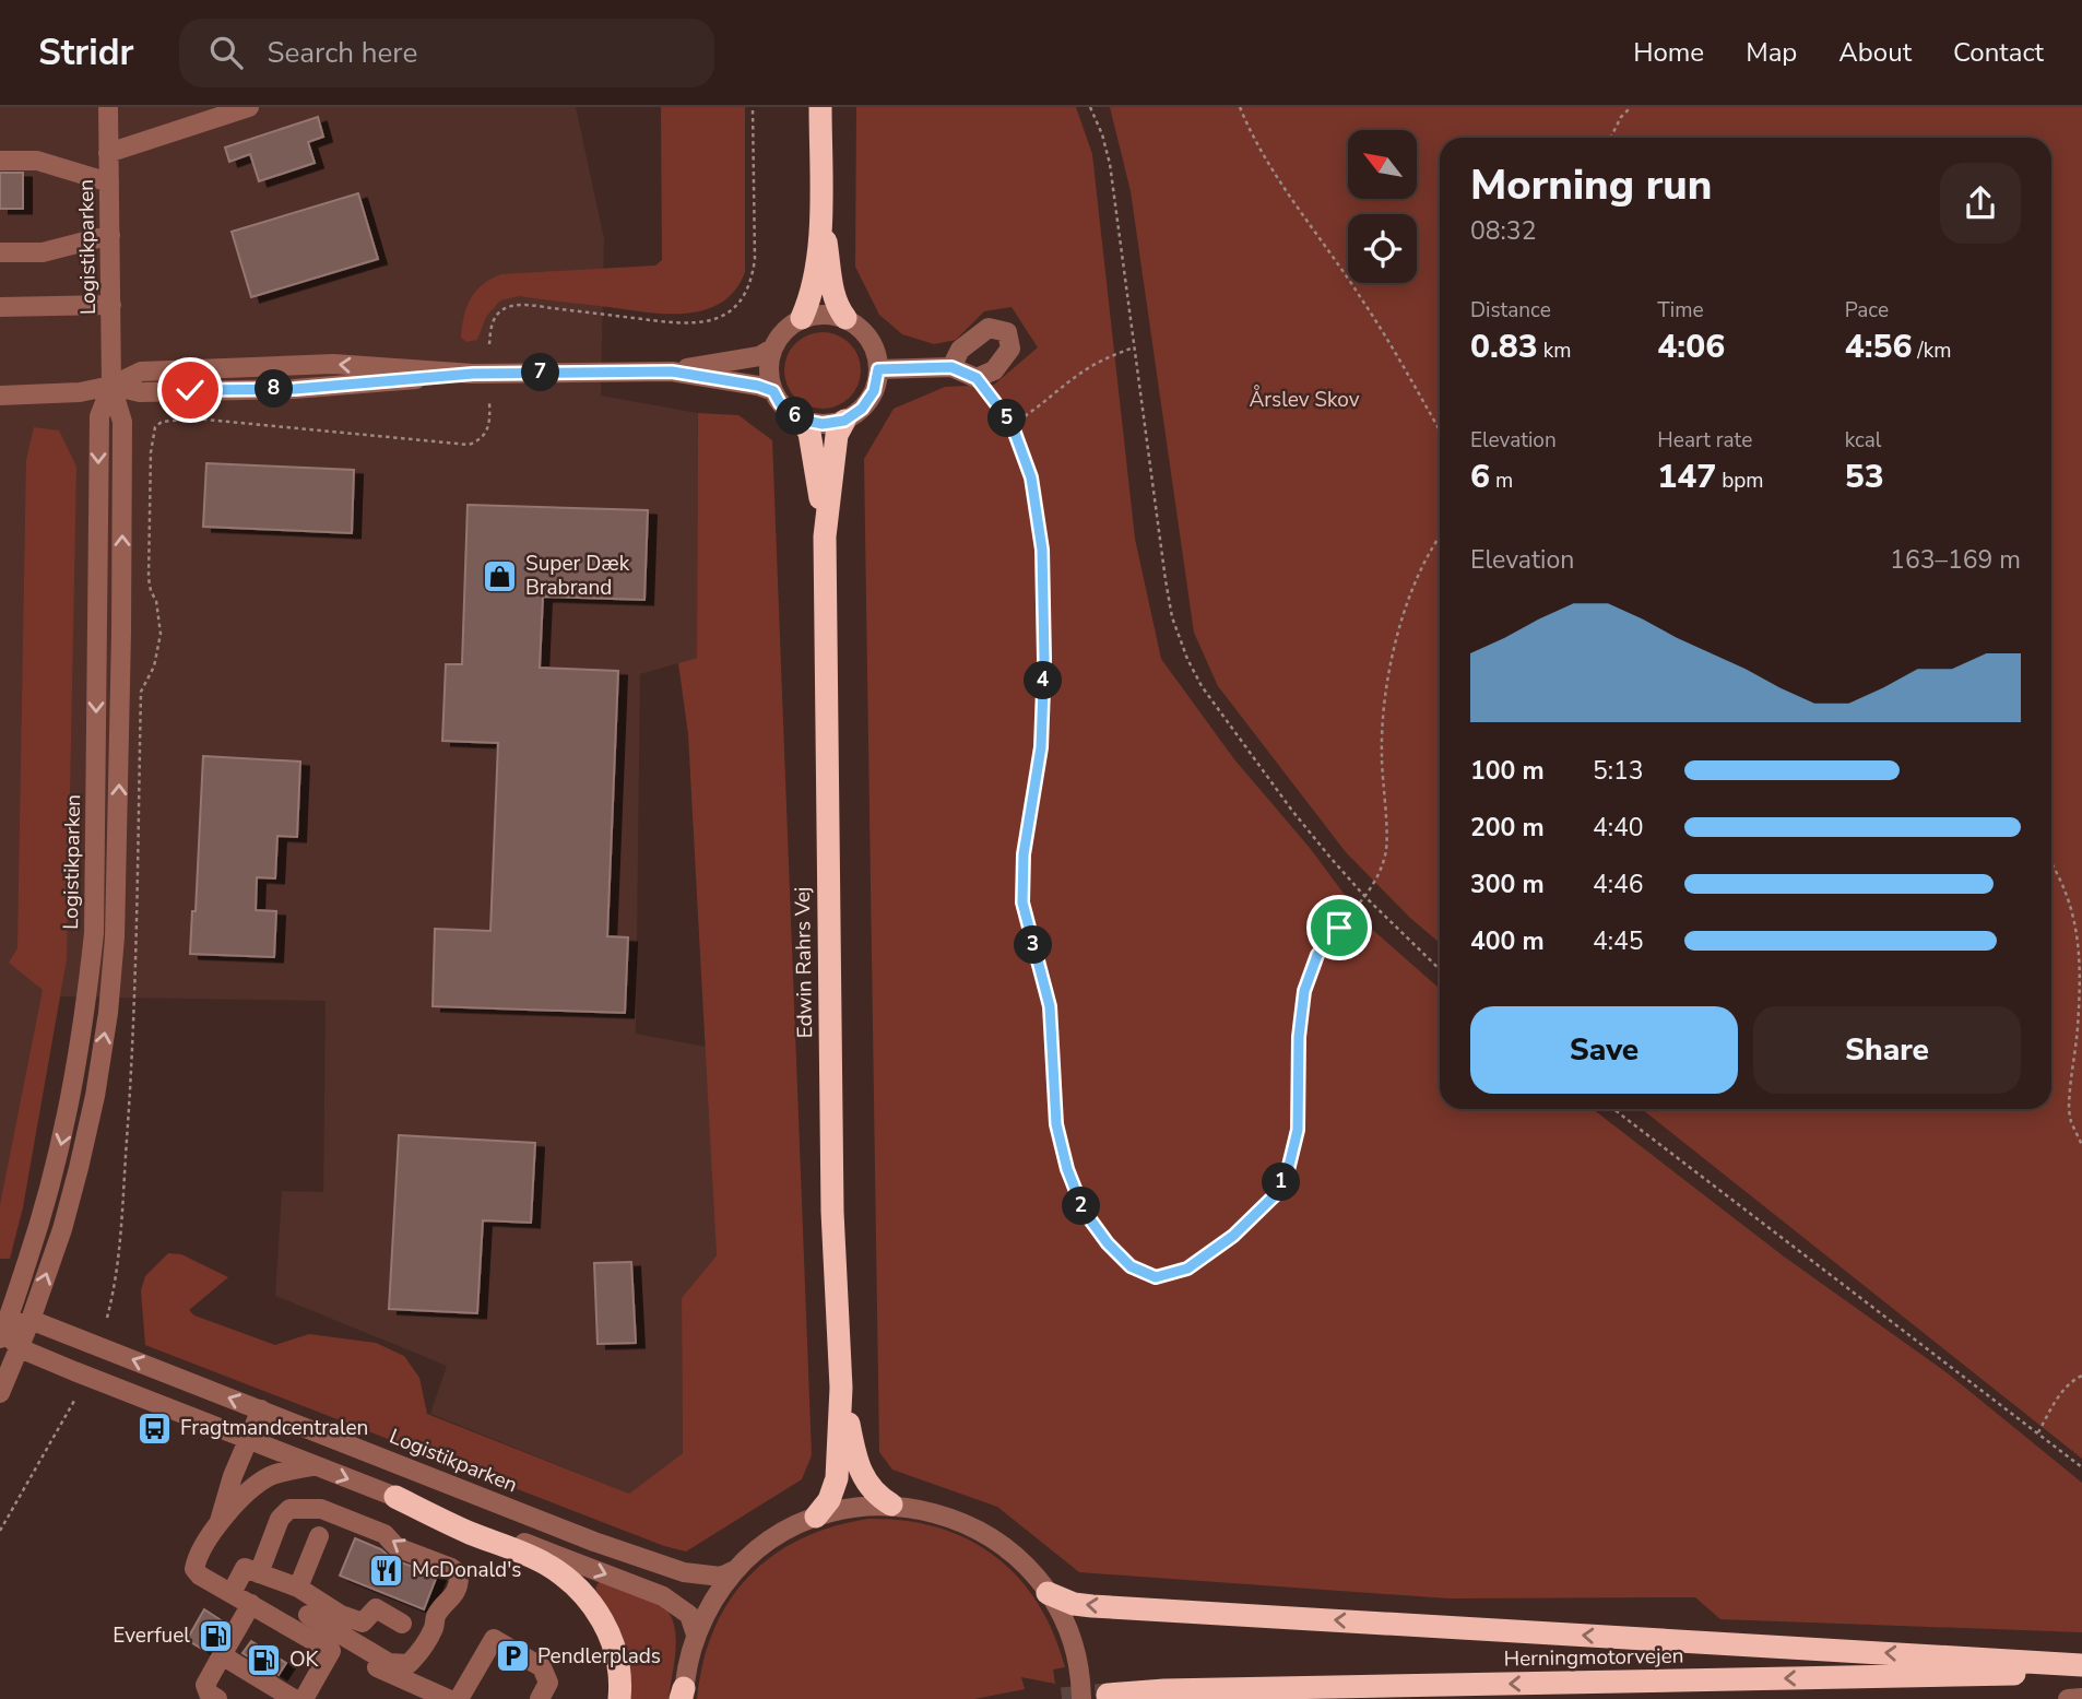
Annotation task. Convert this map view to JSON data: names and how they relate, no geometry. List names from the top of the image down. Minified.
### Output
{"streets":{"highway":["Edwin Rahrs Vej","Herningmotorvejen"],"street":["Logistikparken"]},"parks":["Årslev Skov"],"places":{"shop":["Super Dæk Brabrand"],"bus stop":["Fragtmandcentralen"],"restaurant":["McDonald's"],"fuel station":["Everfuel","OK"],"parking":["Pendlerplads"]},"north":"top left","page":{"header":"Stridr","search":"Search here","nav":["Home","Map","About","Contact"],"heading":["Morning run","08:32"],"stats":[["Distance","0.83 km"],["Time","4:06"],["Pace","4:56 /km"],["Elevation","6 m"],["Heart rate","147 bpm"],["kcal","53"]],"pins":["7","8","6","5","4","3","1","2"],"chart":["Elevation","163–169 m"],"list":[{"name":"100 m","note":"5:13"},{"name":"200 m","note":"4:40"},{"name":"300 m","note":"4:46"},{"name":"400 m","note":"4:45"}],"buttons":["Save","Share"]}}
